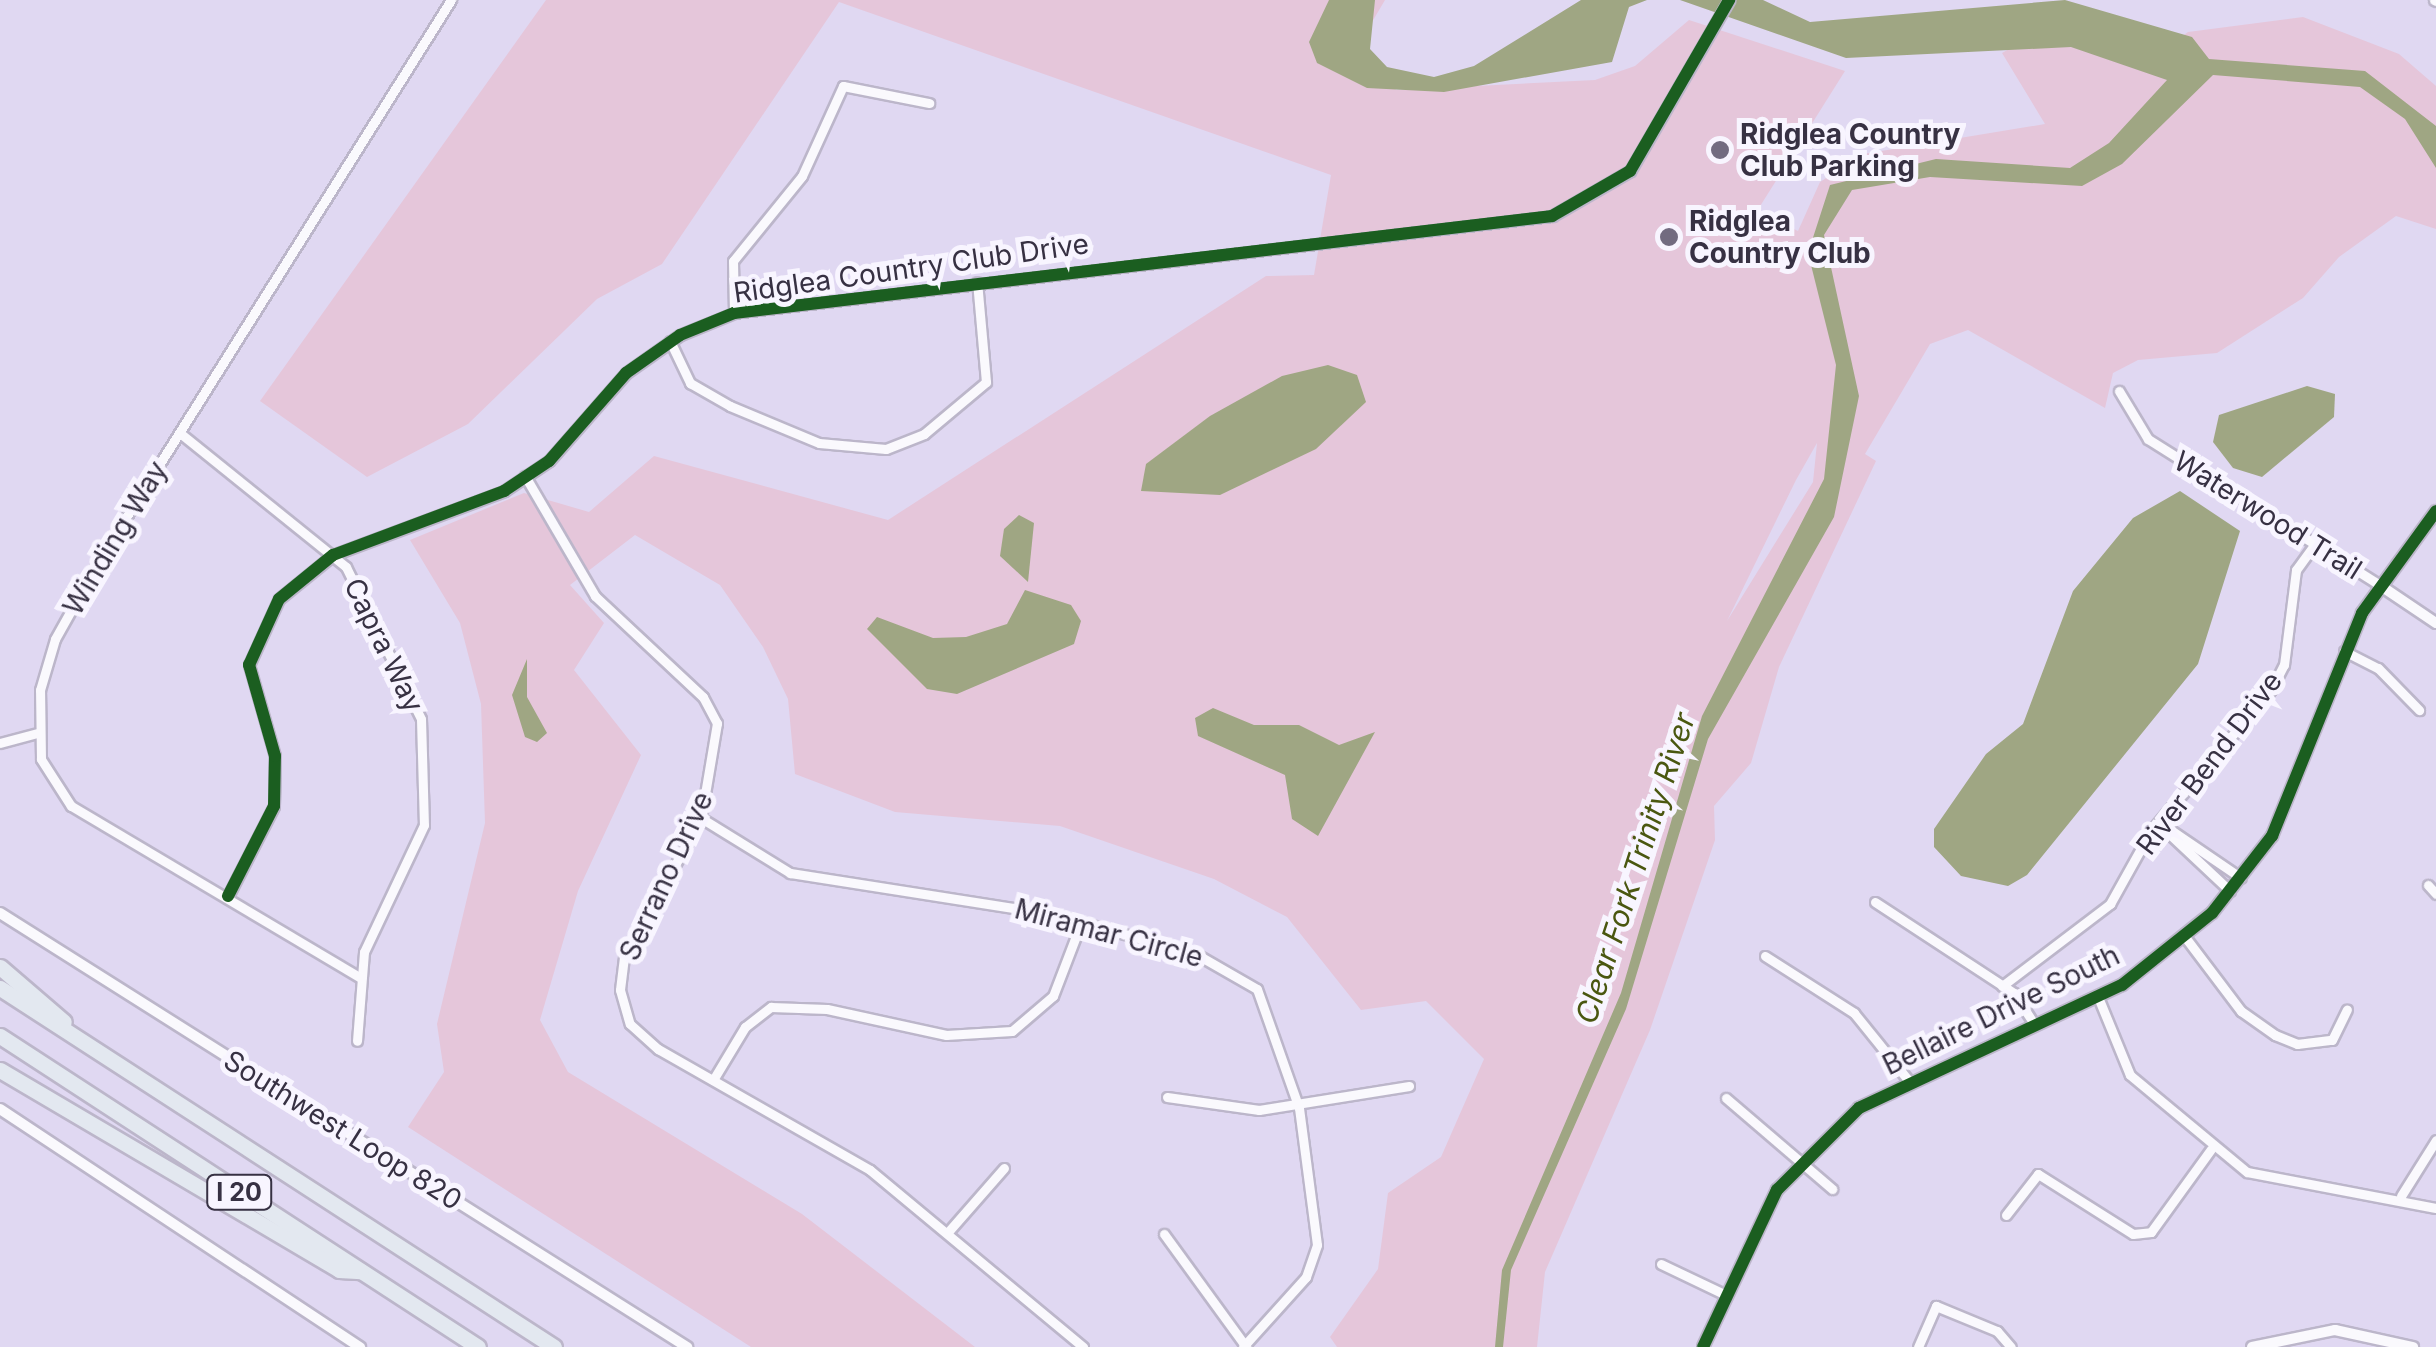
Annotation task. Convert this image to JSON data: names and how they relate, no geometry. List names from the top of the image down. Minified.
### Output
{"streets":{"highway":["I 20"],"street":["Ridglea Country Club Drive","Waterwood Trail","Winding Way","Capra Way","River Bend Drive","Serrano Drive","Miramar Circle","Bellaire Drive South","Southwest Loop 820"]},"crossings":[["Ridglea Country Club Drive","Winding Way"],["Ridglea Country Club Drive","Capra Way"],["Ridglea Country Club Drive","Serrano Drive"],["Waterwood Trail","River Bend Drive"],["Waterwood Trail","Bellaire Drive South"],["Winding Way","Capra Way"],["Serrano Drive","Miramar Circle"]],"water":["Clear Fork Trinity River"],"places":["Ridglea Country Club Parking","Ridglea Country Club"]}
